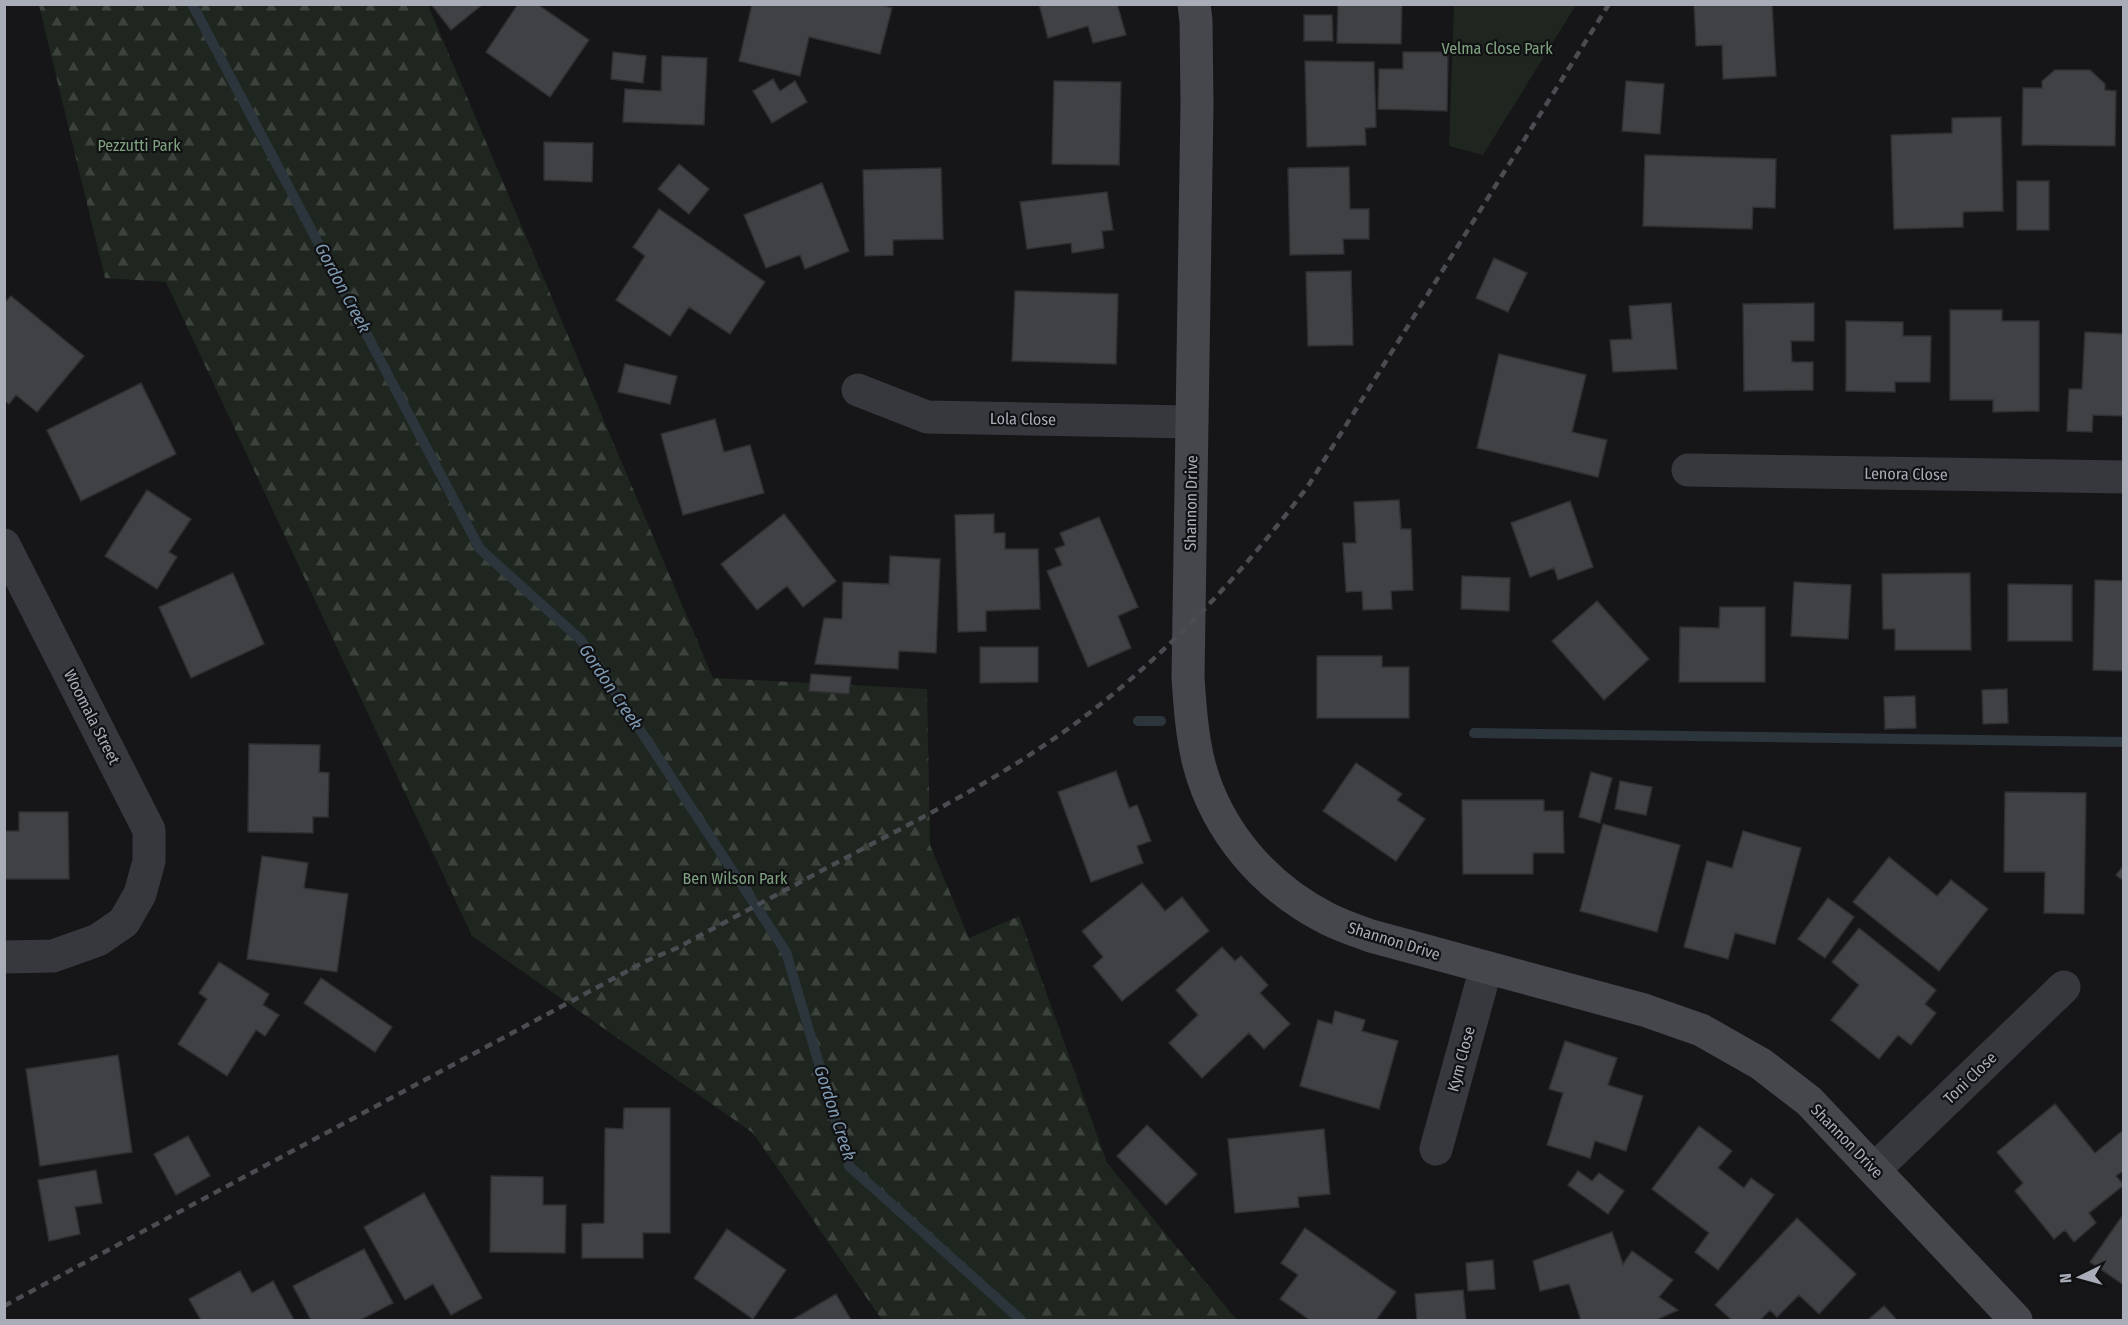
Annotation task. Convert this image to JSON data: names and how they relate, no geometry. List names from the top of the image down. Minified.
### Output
{"streets":{"street":["Lola Close","Lenora Close","Shannon Drive","Woomala Street","Kym Close","Toni Close"]},"crossings":[["Lola Close","Shannon Drive"],["Shannon Drive","Kym Close"],["Shannon Drive","Toni Close"]],"water":["Gordon Creek"],"parks":["Velma Close Park","Pezzutti Park","Ben Wilson Park"],"north":"left"}
